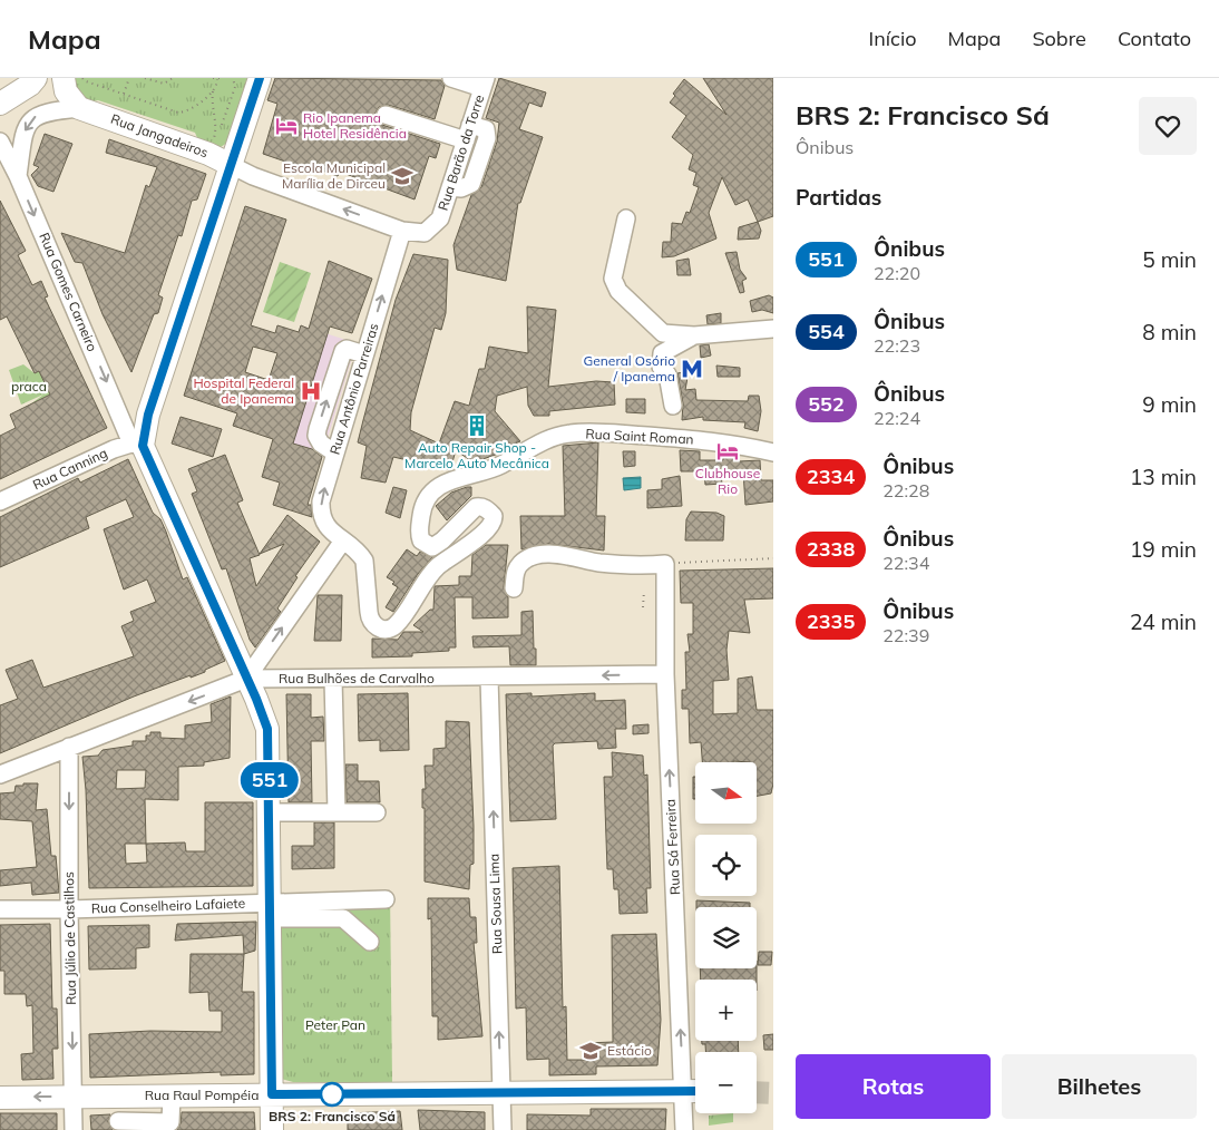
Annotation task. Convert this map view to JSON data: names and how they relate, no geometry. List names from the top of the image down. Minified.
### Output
{"streets":{"main road":["Rua Jangadeiros","Rua Gomes Carneiro","Rua Raul Pompéia"],"street":["Rua Barão da Torre","Rua Antônio Parreiras","Rua Saint Roman","Rua Canning","Rua Bulhões de Carvalho","Rua Sá Ferreira","Rua Sousa Lima","Rua Conselheiro Lafaiete","Rua Júlio de Castilhos"]},"crossings":[["Rua Jangadeiros","Rua Barão da Torre"],["Rua Jangadeiros","Rua Gomes Carneiro"],["Rua Jangadeiros","Rua Antônio Parreiras"],["Rua Barão da Torre","Rua Antônio Parreiras"],["Rua Gomes Carneiro","Rua Canning"],["Rua Gomes Carneiro","Rua Bulhões de Carvalho"],["Rua Gomes Carneiro","Rua Conselheiro Lafaiete"],["Rua Gomes Carneiro","Rua Raul Pompéia"],["Rua Antônio Parreiras","Rua Saint Roman"],["Rua Bulhões de Carvalho","Rua Sá Ferreira"],["Rua Bulhões de Carvalho","Rua Sousa Lima"],["Rua Bulhões de Carvalho","Rua Júlio de Castilhos"],["Rua Sá Ferreira","Rua Raul Pompéia"],["Rua Sousa Lima","Rua Raul Pompéia"],["Rua Conselheiro Lafaiete","Rua Júlio de Castilhos"],["Rua Júlio de Castilhos","Rua Raul Pompéia"]],"one_way":["Rua Antônio Parreiras","Rua Bulhões de Carvalho","Rua Sá Ferreira","Rua Sousa Lima","Rua Júlio de Castilhos"],"parks":["praca","Peter Pan"],"places":{"hotel":["Rio Ipanema Hotel Residência","Clubhouse Rio"],"school or university":["Escola Municipal Marília de Dirceu","Estácio"],"metro station":["General Osório / Ipanema"],"hospital":["Hospital Federal de Ipanema"],"building":["Auto Repair Shop - Marcelo Auto Mecânica"],"other":["BRS 2: Francisco Sá"]},"lines":["bus line 551"],"north":"right","page":{"header":"Mapa","nav":["Início","Mapa","Sobre","Contato"],"on_map":"551","heading":[["BRS 2: Francisco Sá","Ônibus"],"Partidas"],"list":[{"mark":"551","name":"Ônibus","note":"22:20","value":"5 min"},{"mark":"554","name":"Ônibus","note":"22:23","value":"8 min"},{"mark":"552","name":"Ônibus","note":"22:24","value":"9 min"},{"mark":"2334","name":"Ônibus","note":"22:28","value":"13 min"},{"mark":"2338","name":"Ônibus","note":"22:34","value":"19 min"},{"mark":"2335","name":"Ônibus","note":"22:39","value":"24 min"}],"map_buttons":["+","−"],"buttons":["Rotas","Bilhetes"]}}
